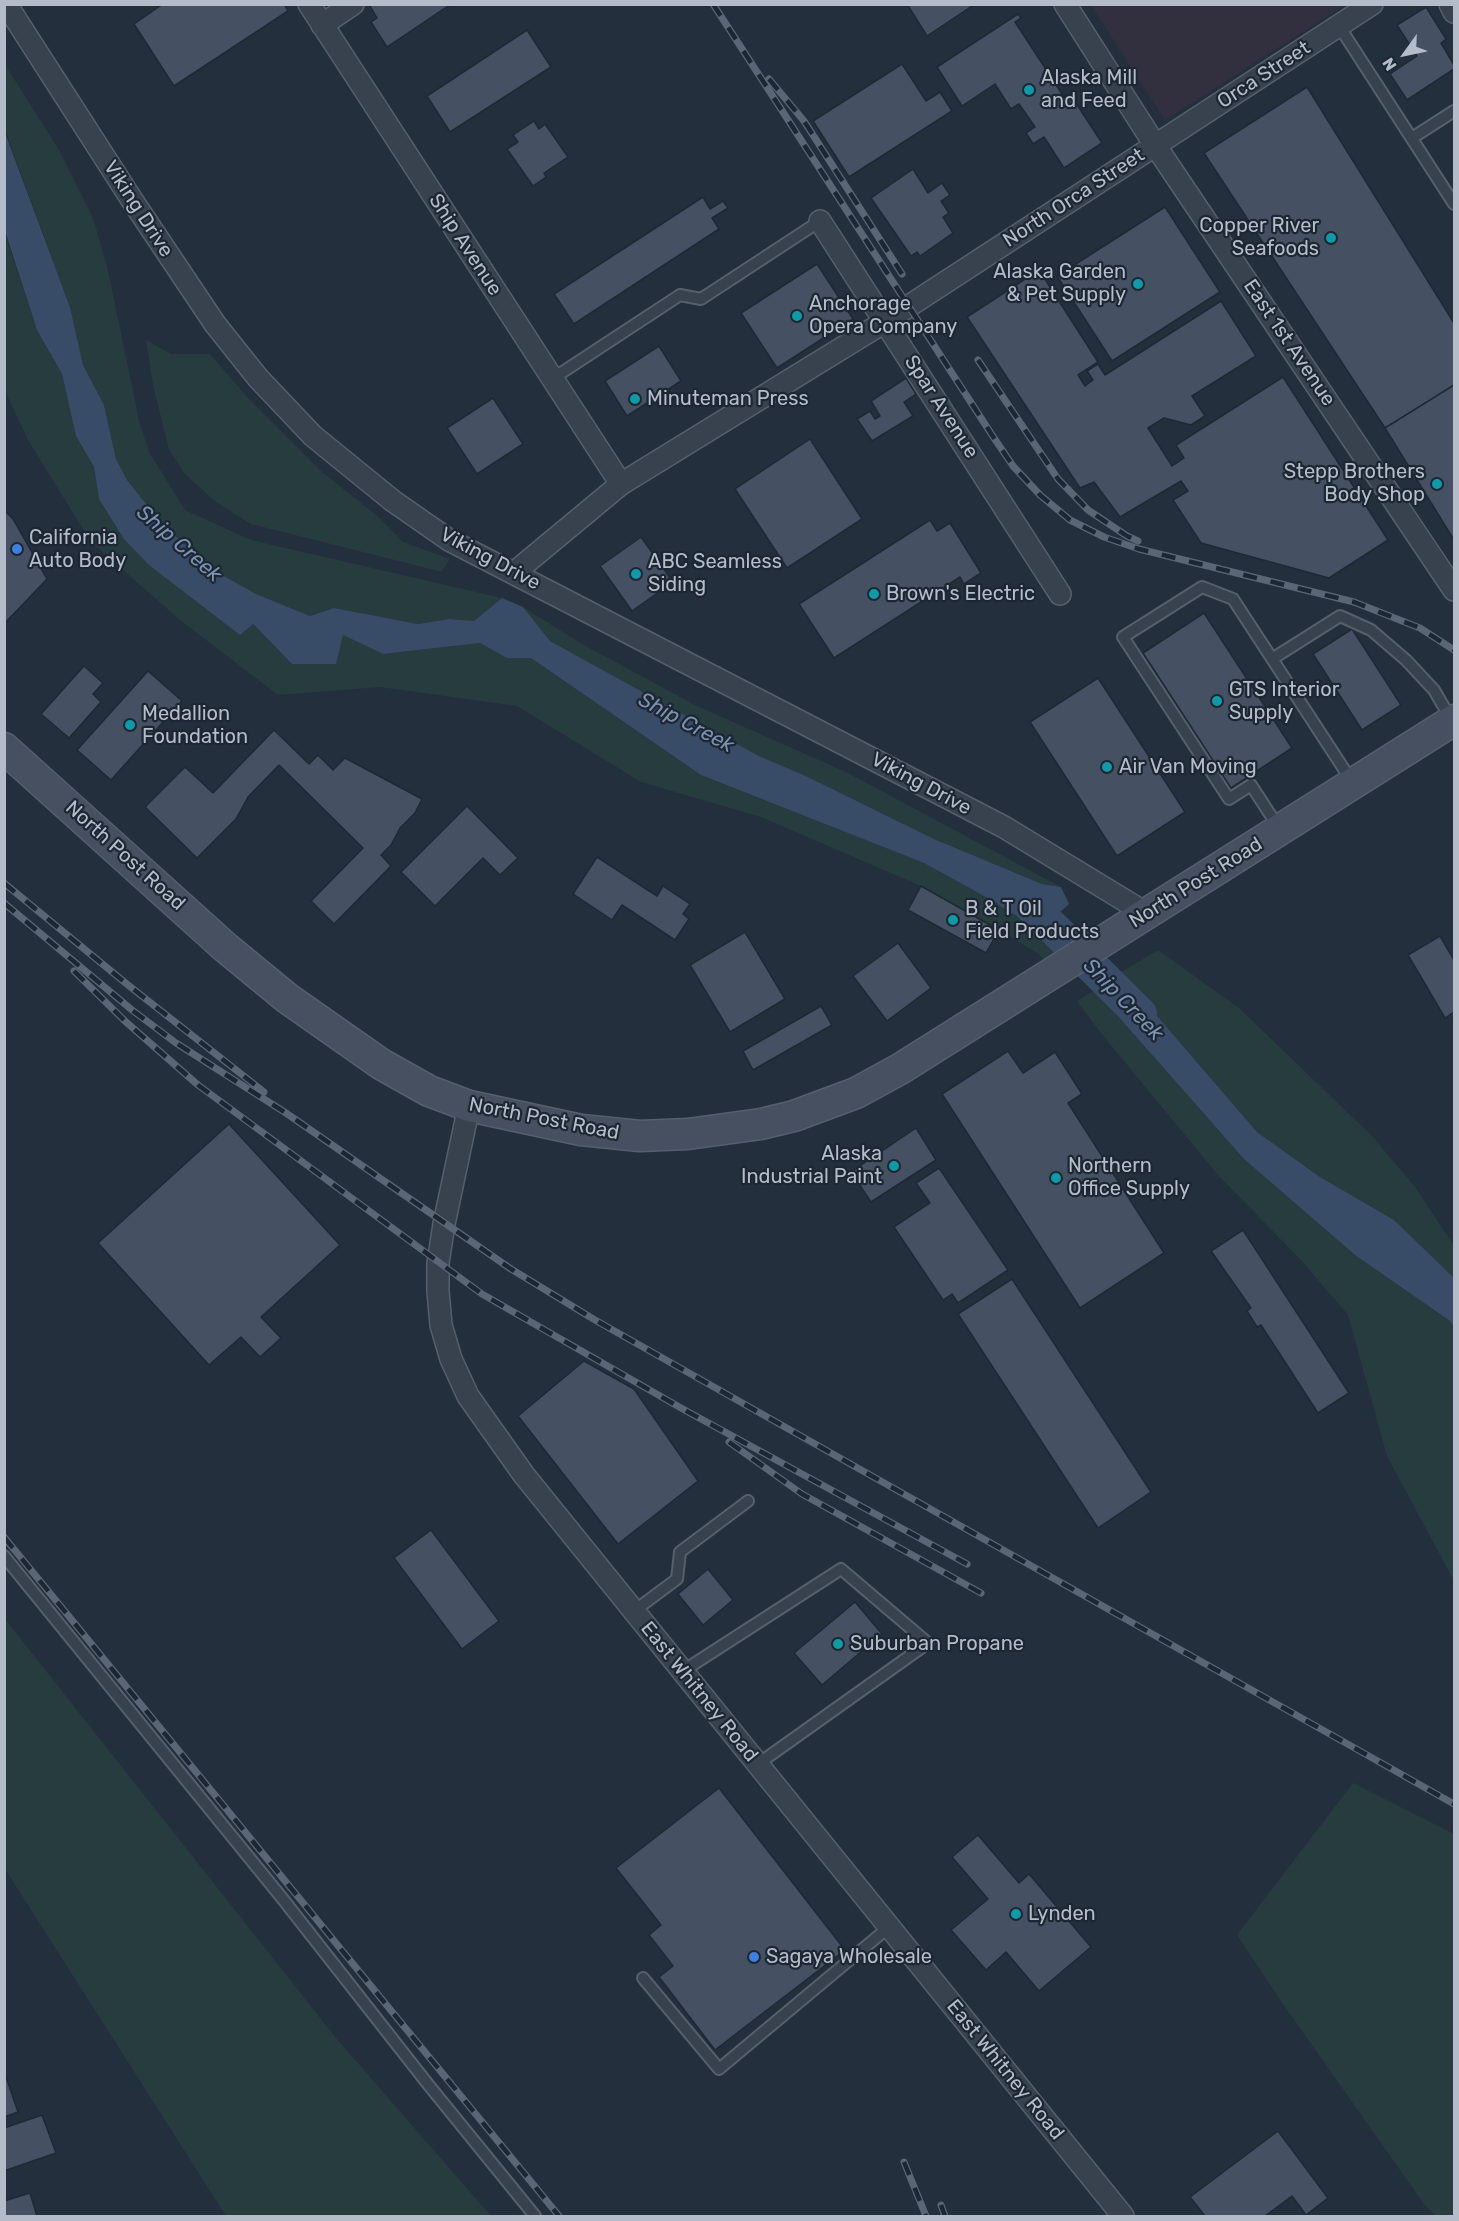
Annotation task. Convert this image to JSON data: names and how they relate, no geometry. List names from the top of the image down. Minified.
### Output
{"streets":{"street":["Orca Street","North Orca Street","Viking Drive","Ship Avenue","East 1st Avenue","Spar Avenue","North Post Road","East Whitney Road"]},"crossings":[["Orca Street","North Orca Street"],["Orca Street","East 1st Avenue"],["North Orca Street","Viking Drive"],["North Orca Street","Ship Avenue"],["North Orca Street","East 1st Avenue"],["North Orca Street","Spar Avenue"],["Viking Drive","North Post Road"],["North Post Road","East Whitney Road"]],"water":["Ship Creek"],"places":["Alaska Mill and Feed","Copper River Seafoods","Alaska Garden & Pet Supply","Anchorage Opera Company","Minuteman Press","Stepp Brothers Body Shop","California Auto Body","ABC Seamless Siding","Brown's Electric","GTS Interior Supply","Medallion Foundation","Air Van Moving","B & T Oil Field Products","Alaska Industrial Paint","Northern Office Supply","Suburban Propane","Lynden","Sagaya Wholesale"],"north":"bottom left"}
